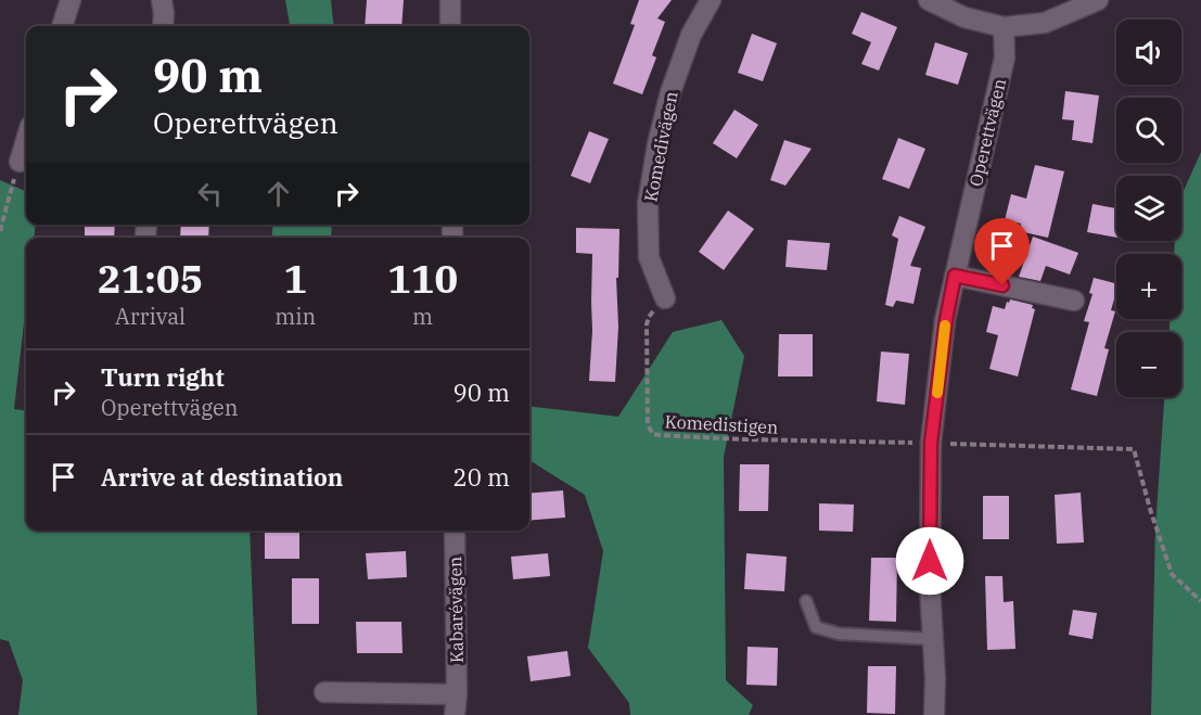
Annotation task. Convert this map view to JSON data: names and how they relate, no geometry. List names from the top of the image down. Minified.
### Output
{"streets":{"street":["Operettvägen","Komedivägen","Kabarévägen"],"path":["Komedistigen"]},"crossings":[["Operettvägen","Komedistigen"],["Komedivägen","Komedistigen"]],"page":{"map_buttons":["+","−"],"turn":["90 m","Operettvägen"],"eta":["21:05","Arrival","1","min","110","m"],"list":[{"name":"Turn right","note":"Operettvägen","value":"90 m"},{"name":"Arrive at destination","value":"20 m"}]}}
